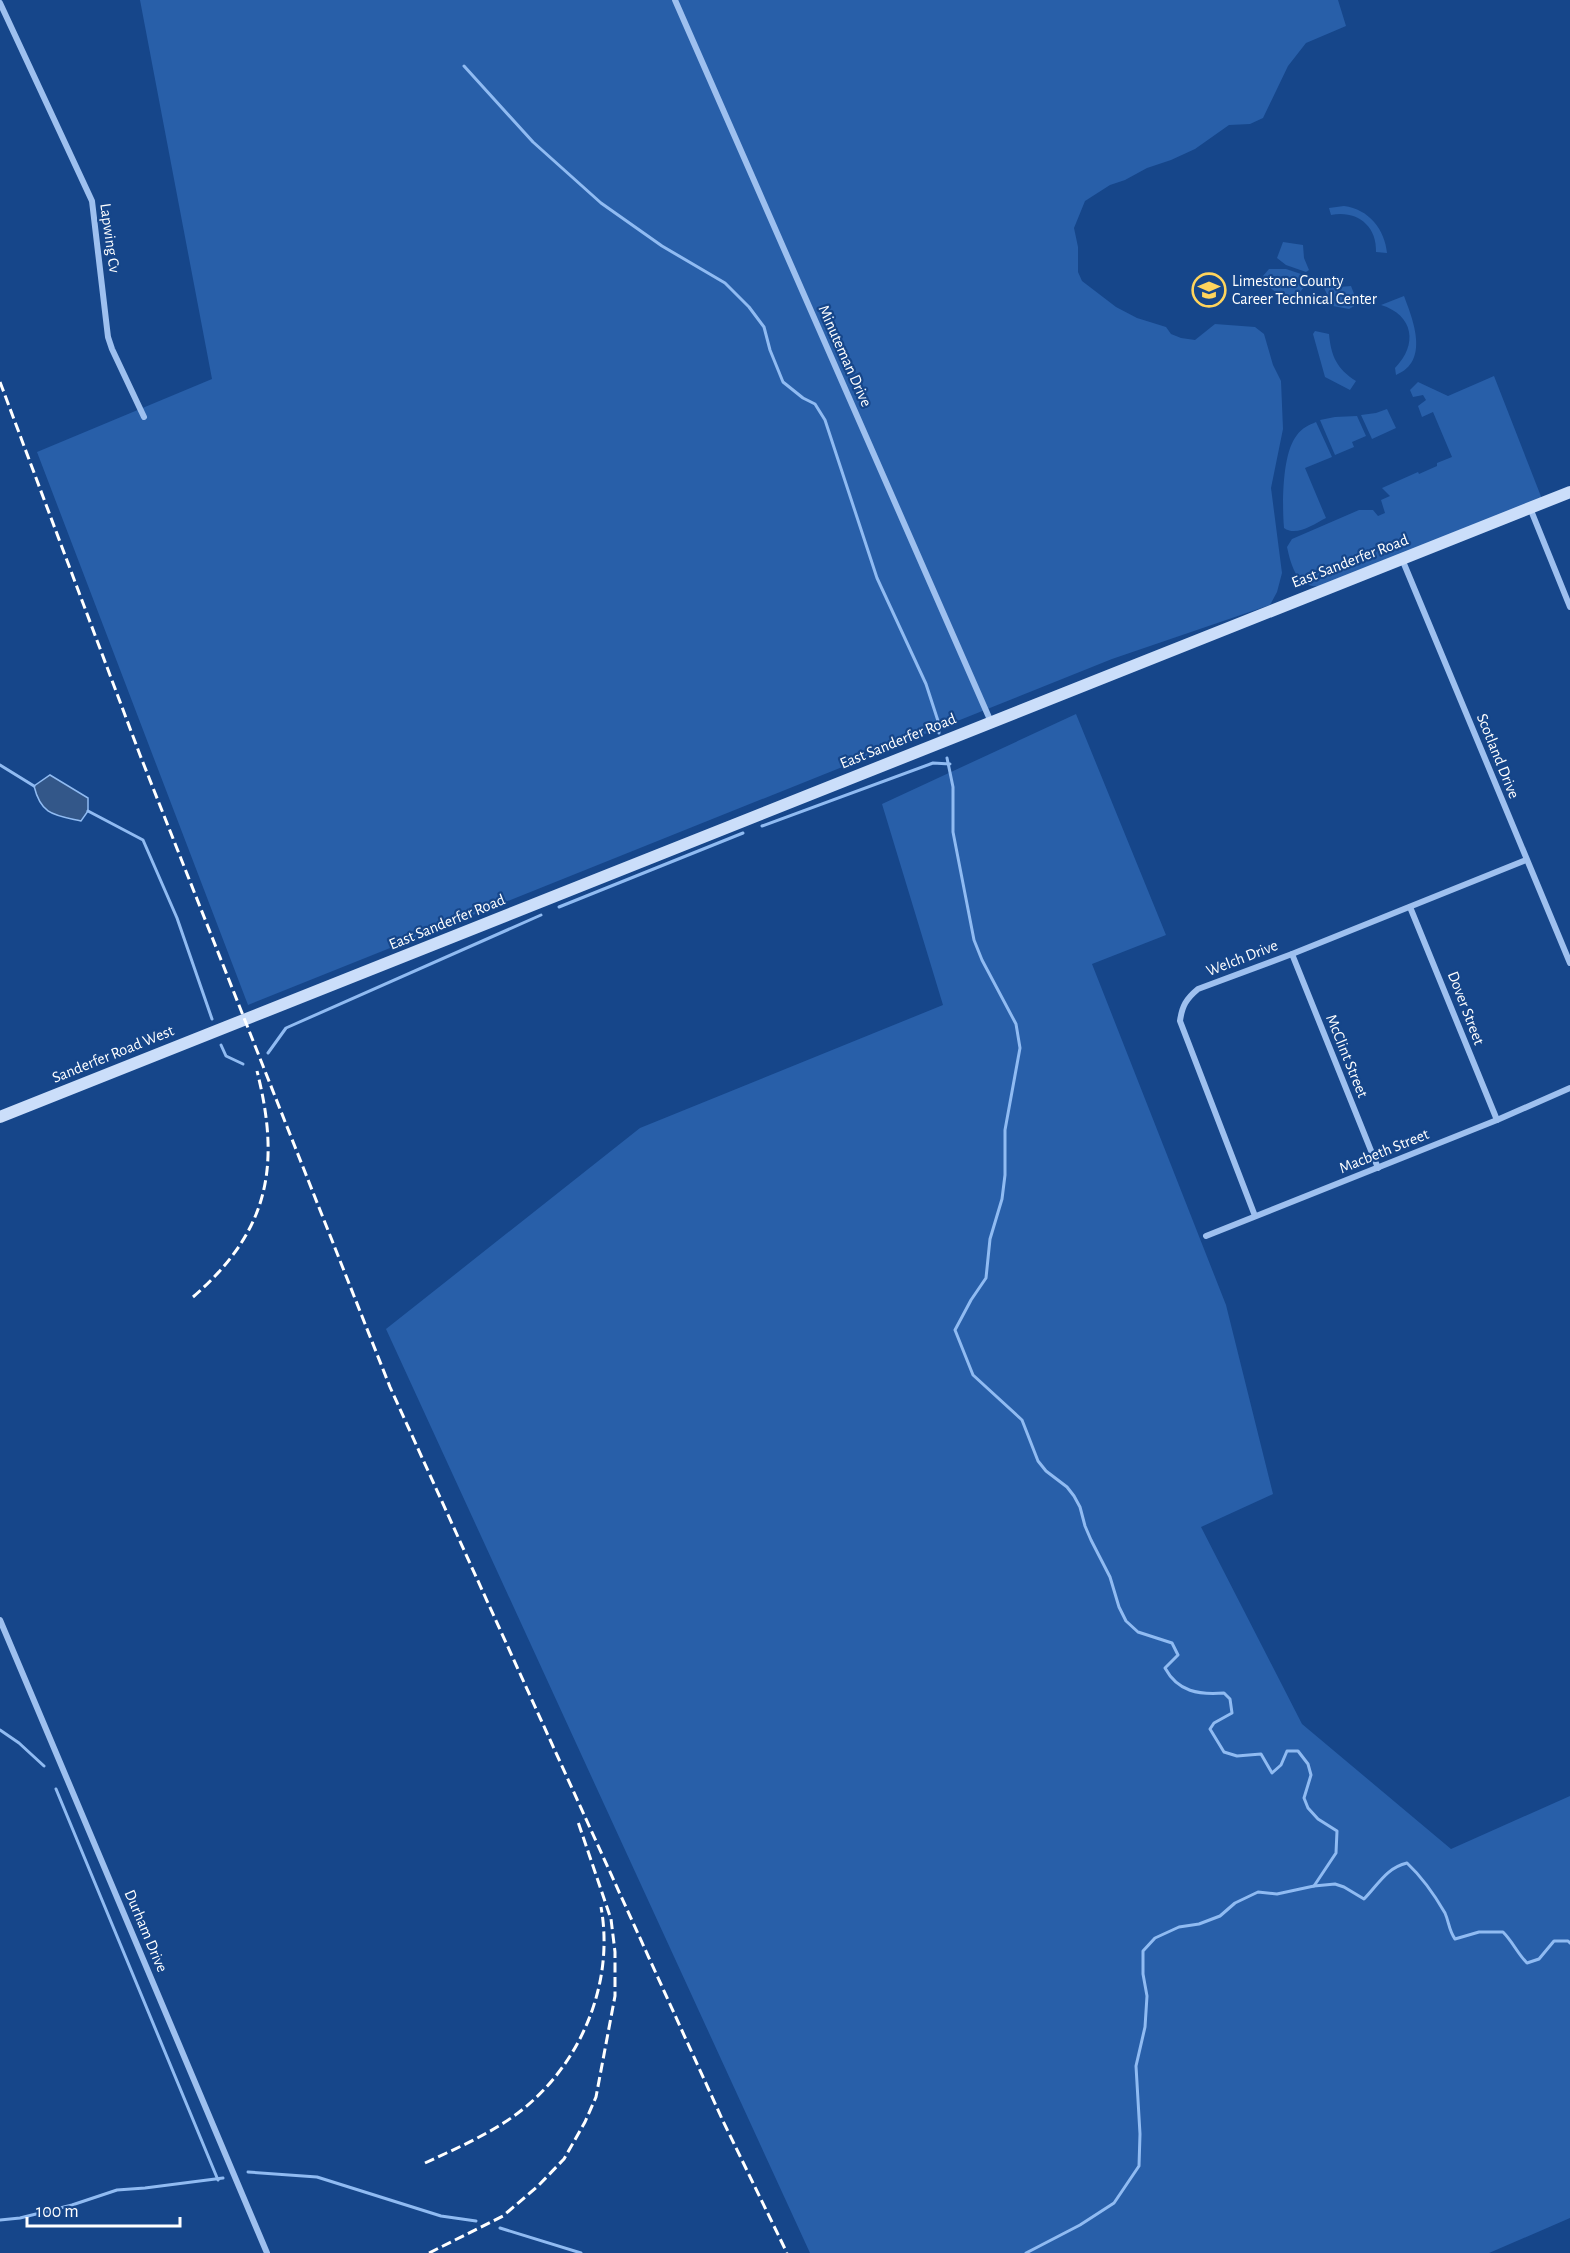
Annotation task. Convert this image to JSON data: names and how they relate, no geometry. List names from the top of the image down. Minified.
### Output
{"streets":{"street":["Lapwing Cv","Minuteman Drive","East Sanderfer Road","Scotland Drive","Welch Drive","Dover Street","Sanderfer Road West","McClint Street","Macbeth Street","Durham Drive"]},"crossings":[["Minuteman Drive","East Sanderfer Road"],["East Sanderfer Road","Scotland Drive"],["East Sanderfer Road","Sanderfer Road West"],["Scotland Drive","Welch Drive"],["Welch Drive","Dover Street"],["Welch Drive","McClint Street"],["Welch Drive","Macbeth Street"],["Dover Street","Macbeth Street"],["McClint Street","Macbeth Street"]],"places":{"school or university":["Limestone County Career Technical Center"]},"scale_bar":"100 m"}
